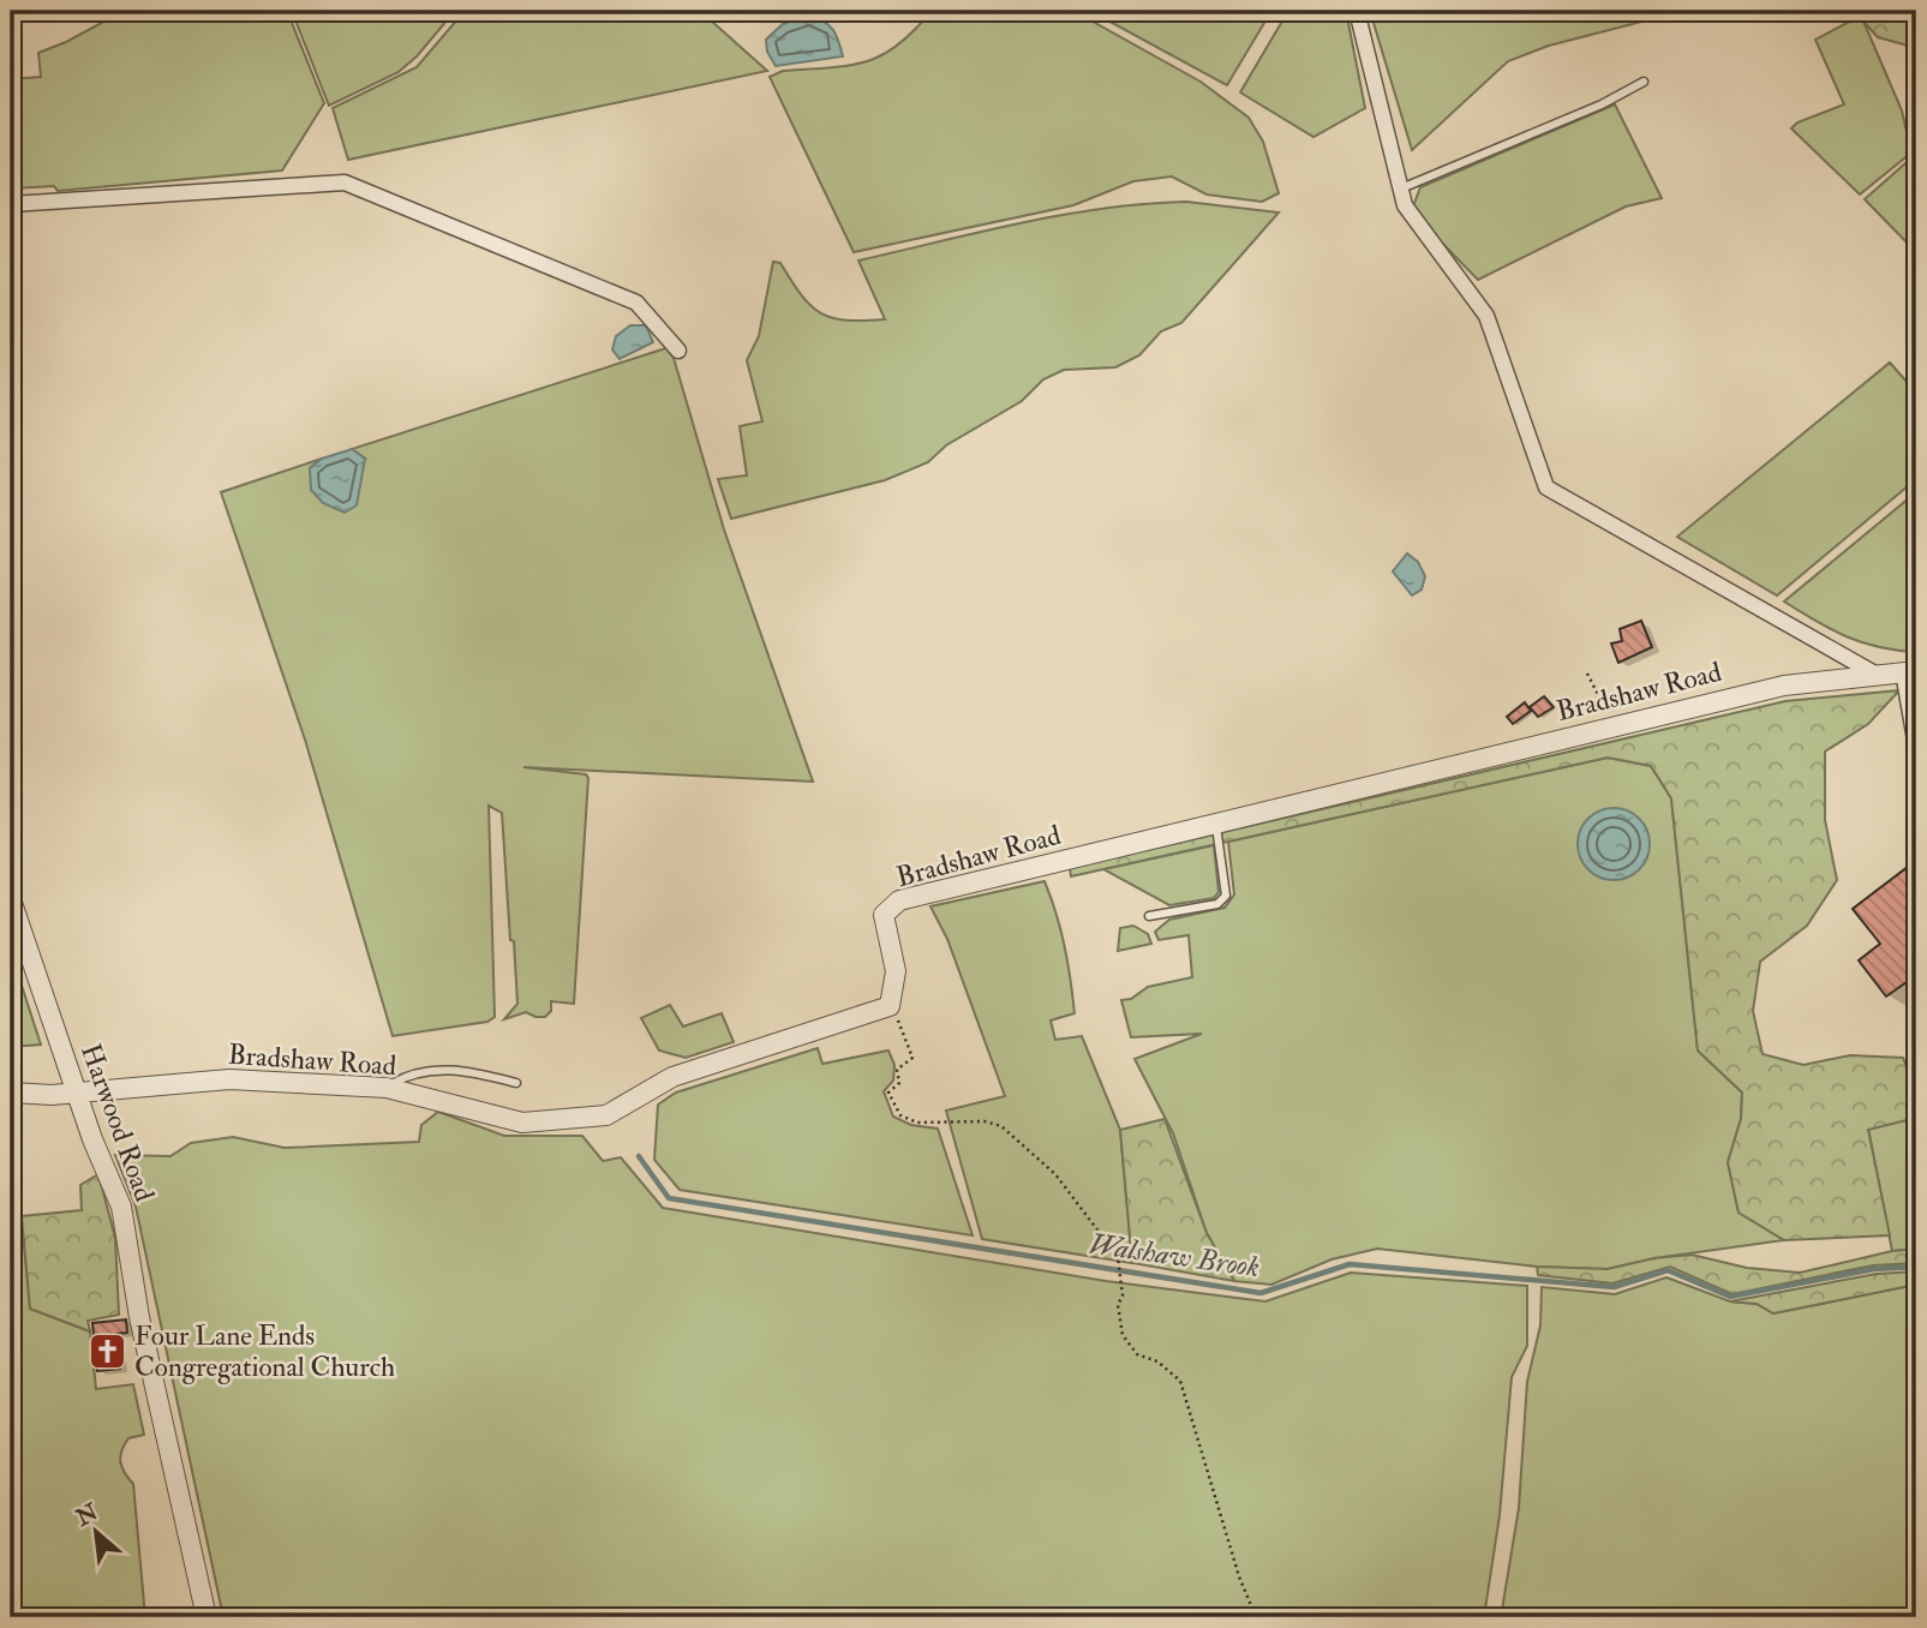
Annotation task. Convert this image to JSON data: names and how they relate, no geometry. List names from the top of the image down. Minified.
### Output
{"streets":{"street":["Bradshaw Road","Harwood Road"]},"crossings":[["Bradshaw Road","Harwood Road"]],"water":["Walshaw Brook"],"places":{"church":["Four Lane Ends Congregational Church"]},"north":"top left"}
